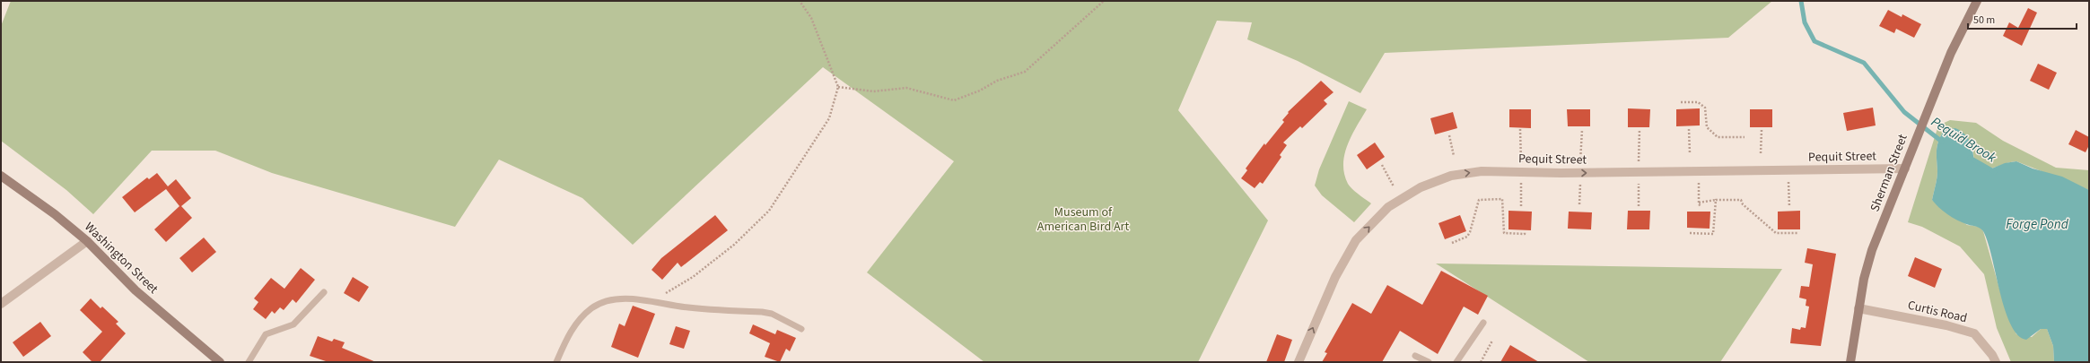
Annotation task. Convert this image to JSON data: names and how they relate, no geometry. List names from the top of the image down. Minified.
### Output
{"streets":{"main road":["Sherman Street","Washington Street"],"street":["Pequit Street","Curtis Road"]},"crossings":[["Pequit Street","Sherman Street"],["Sherman Street","Curtis Road"]],"one_way":["Pequit Street"],"water":["Pequid Brook","Forge Pond"],"parks":["Museum of American Bird Art"],"scale_bar":"50 m"}
